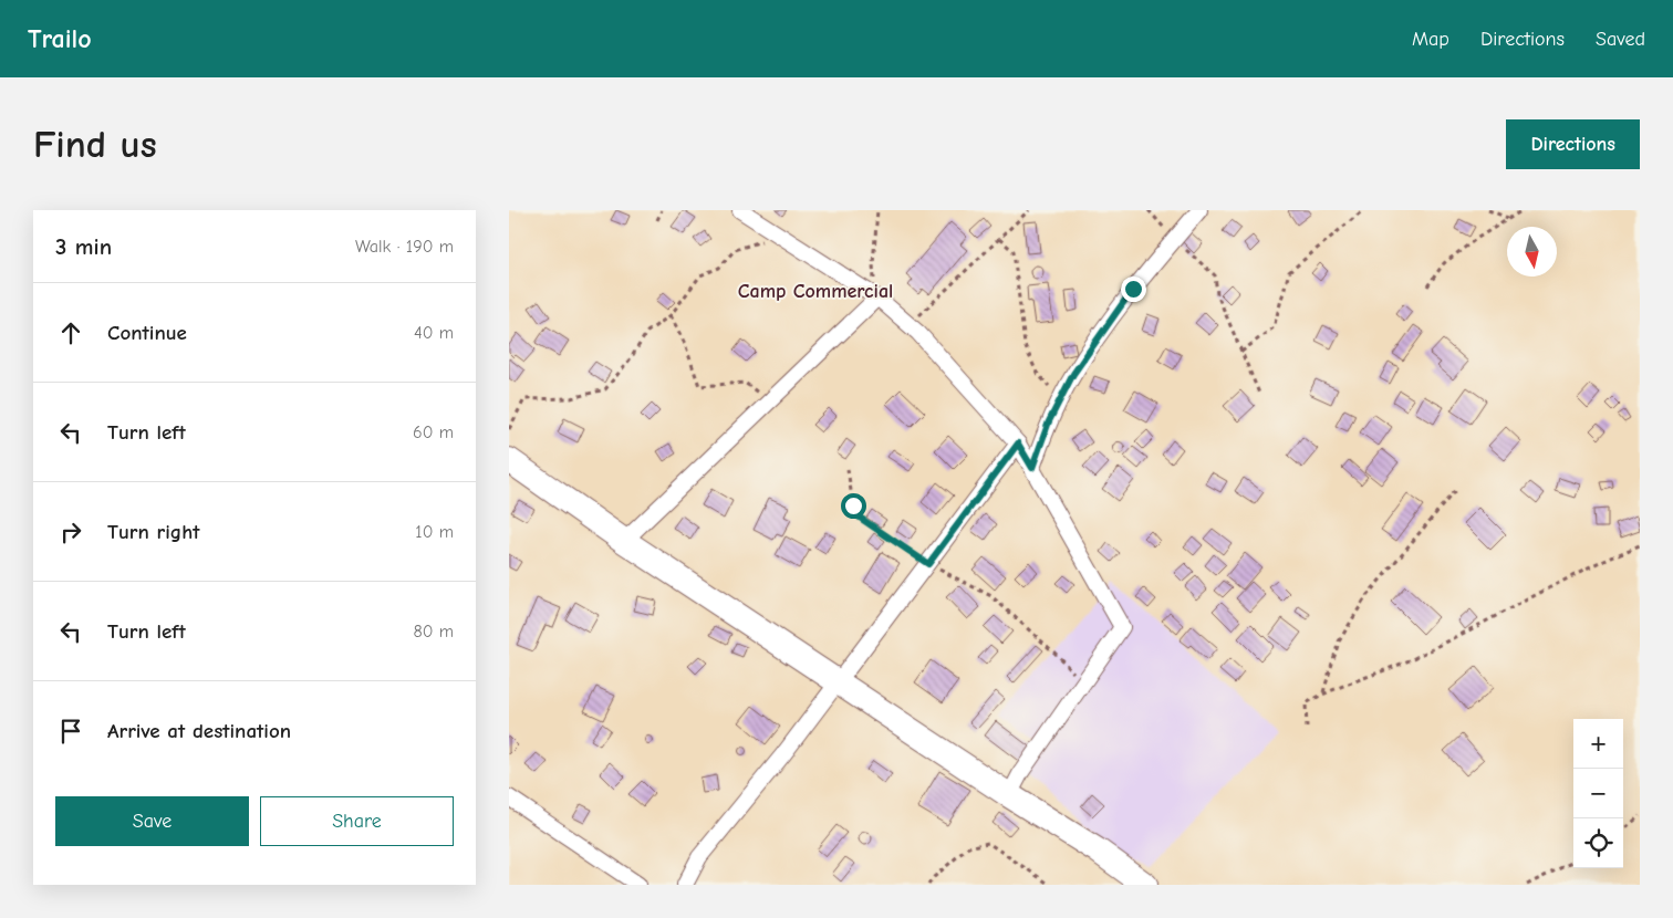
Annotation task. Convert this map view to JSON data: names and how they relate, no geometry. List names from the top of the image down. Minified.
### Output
{"districts":["Camp Commercial"],"north":"bottom","page":{"header":"Trailo","nav":["Map","Directions","Saved"],"buttons":["Directions",["Save","Share"]],"title":"Find us","heading":["3 min","Walk · 190 m"],"list":[["Continue","40 m"],["Turn left","60 m"],["Turn right","10 m"],["Turn left","80 m"],"Arrive at destination"],"map_buttons":["+","−"]}}
